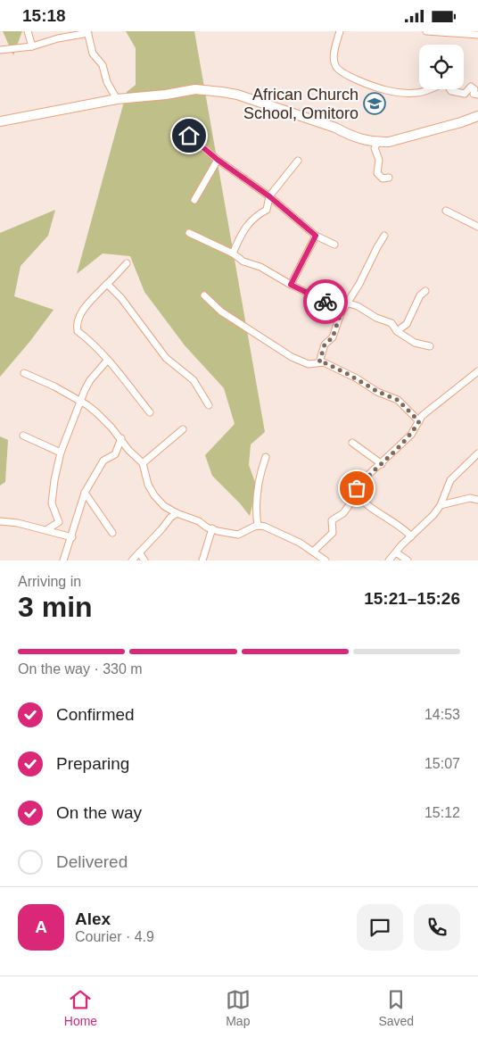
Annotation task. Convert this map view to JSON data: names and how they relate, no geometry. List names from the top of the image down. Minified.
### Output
{"places":{"school or university":["African Church School, Omitoro"]},"page":{"status":"15:18","heading":["3 min","Arriving in","15:21–15:26"],"panel":["Alex","Courier · 4.9"],"bar":"On the way · 330 m","list":[["Confirmed","14:53"],["Preparing","15:07"],["On the way","15:12"],"Delivered"],"round":"A","tabs":["Home","Map","Saved"]}}
